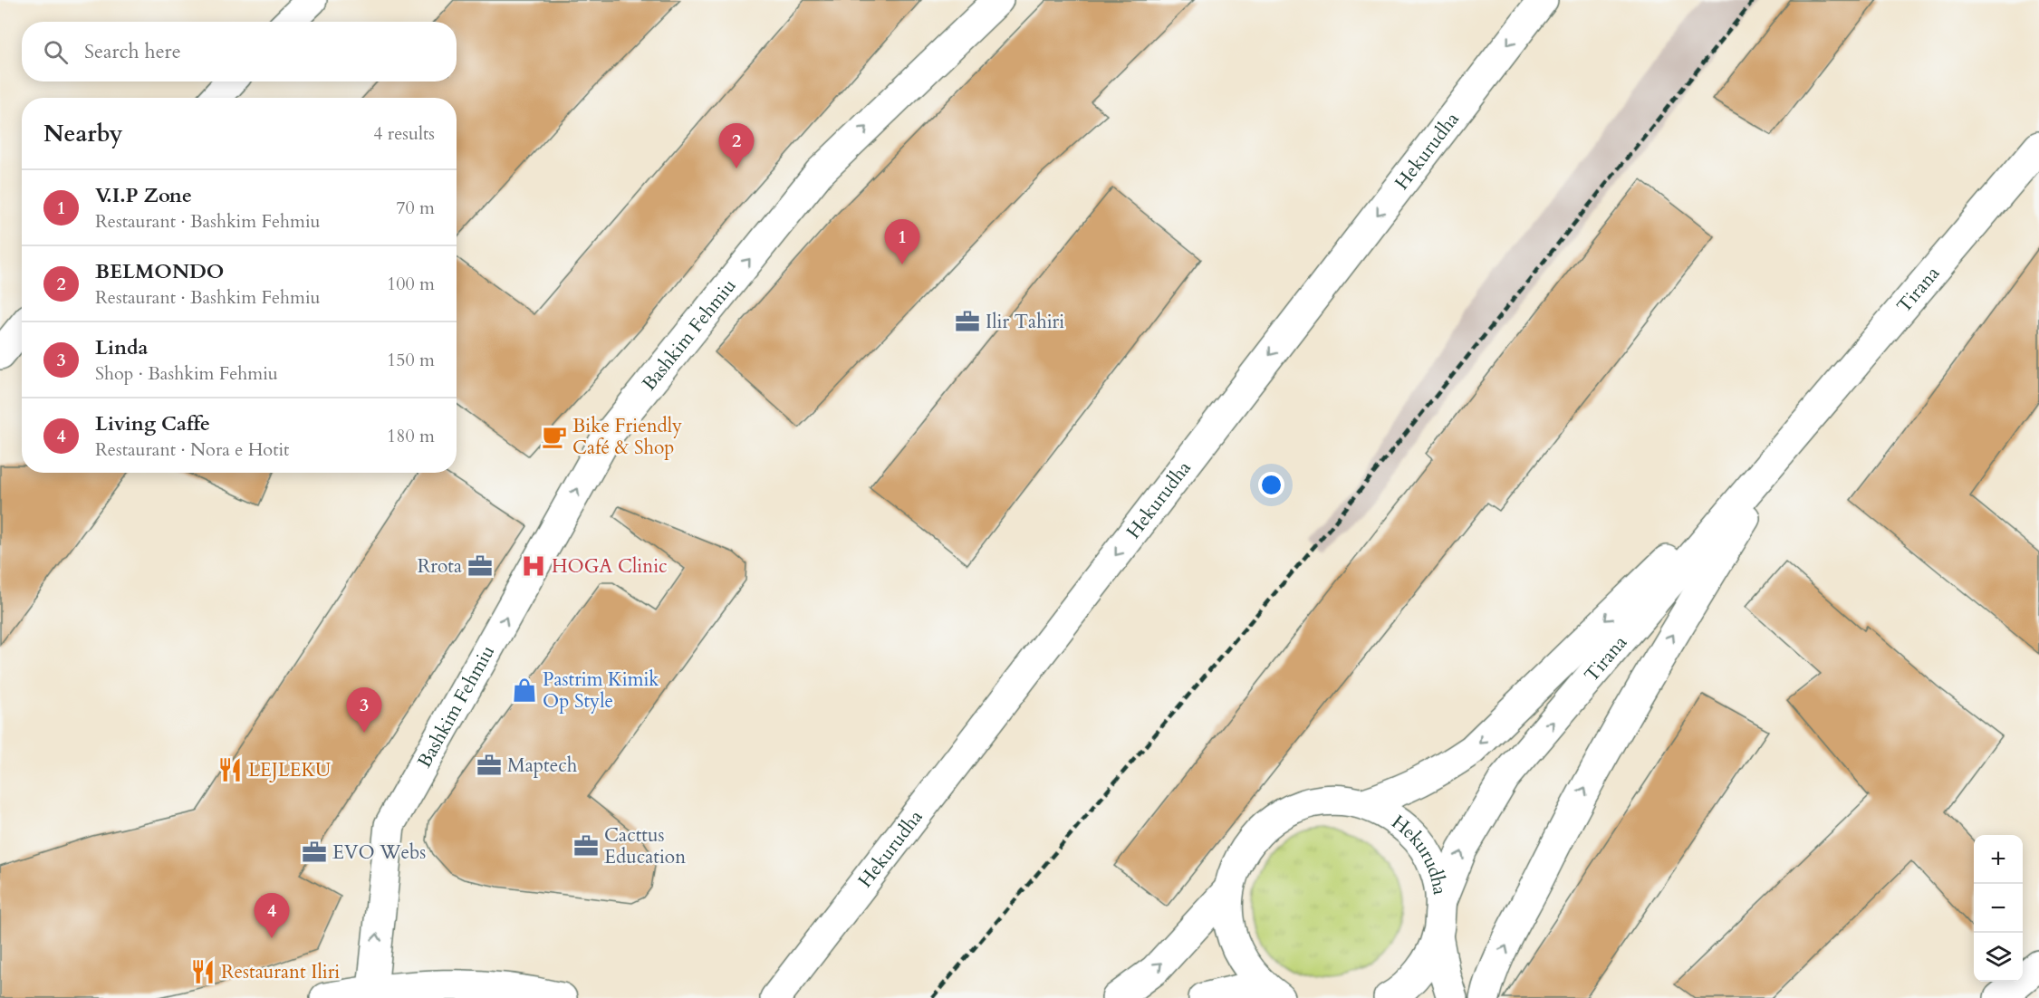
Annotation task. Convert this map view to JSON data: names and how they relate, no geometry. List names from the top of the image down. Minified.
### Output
{"streets":{"main road":["Hekurudha","Tirana","Bashkim Fehmiu"]},"crossings":[["Hekurudha","Tirana"]],"one_way":["Bashkim Fehmiu"],"places":{"office":["Ilir Tahiri","Rrota","Maptech","Cacttus Education","EVO Webs"],"cafe":["Bike Friendly Café & Shop"],"hospital":["HOGA Clinic"],"shop":["Pastrim Kimik Op Style"],"restaurant":["LEJLEKU","Restaurant Iliri"]},"page":{"search":"Search here","heading":["Nearby","4 results"],"pins":["2","1","3","4"],"list":[{"mark":"1","name":"V.I.P Zone","note":"Restaurant · Bashkim Fehmiu","value":"70 m"},{"mark":"2","name":"BELMONDO","note":"Restaurant · Bashkim Fehmiu","value":"100 m"},{"mark":"3","name":"Linda","note":"Shop · Bashkim Fehmiu","value":"150 m"},{"mark":"4","name":"Living Caffe","note":"Restaurant · Nora e Hotit","value":"180 m"}],"map_buttons":["+","−"]}}
